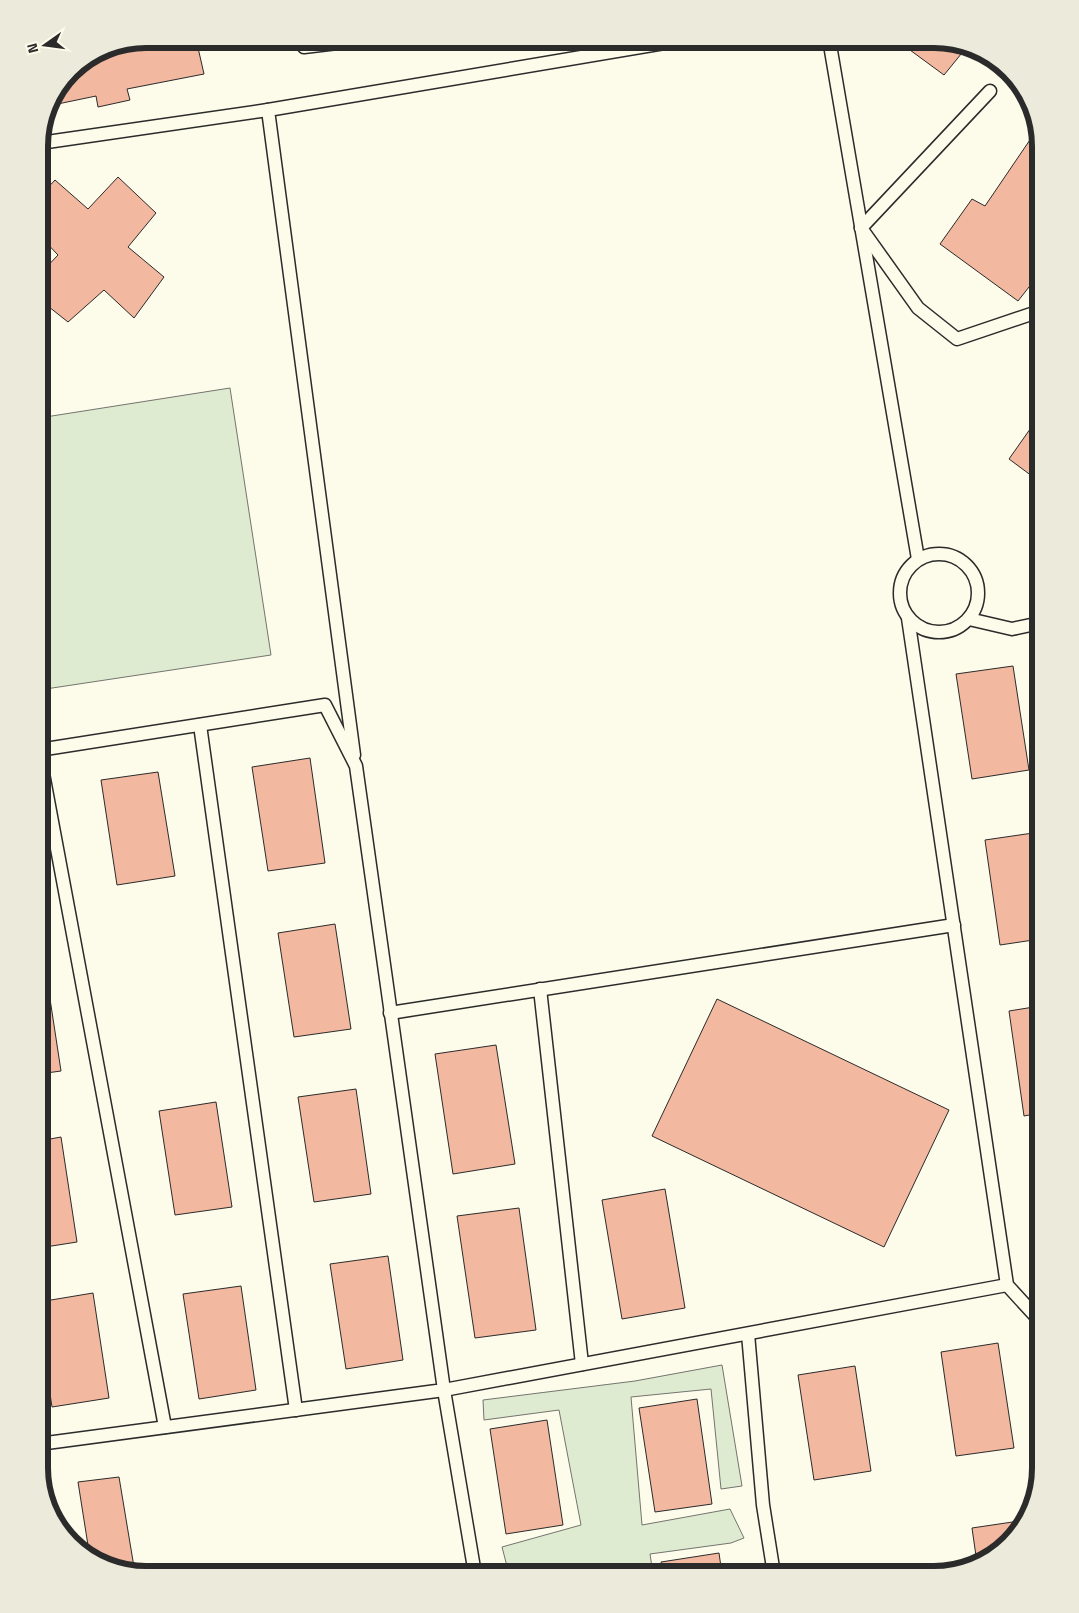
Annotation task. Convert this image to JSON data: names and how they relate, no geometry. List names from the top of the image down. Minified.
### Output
{"north":"left"}
